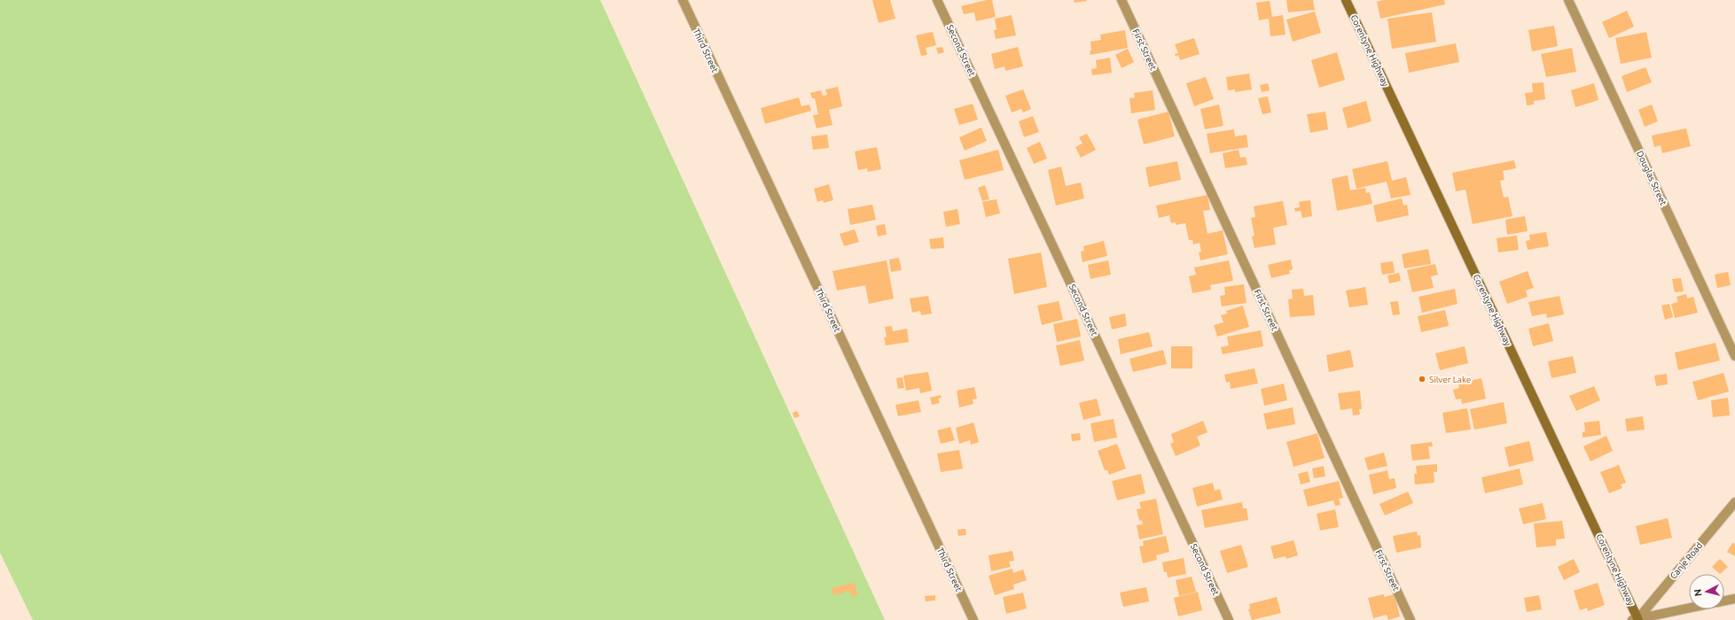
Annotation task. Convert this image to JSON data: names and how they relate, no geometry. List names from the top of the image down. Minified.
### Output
{"streets":{"main road":["Corentyne Highway"],"street":["First Street","Third Street","Second Street","Douglas Street","Canje Road"]},"crossings":[["Corentyne Highway","Canje Road"]],"places":["Silver Lake"],"north":"left"}
